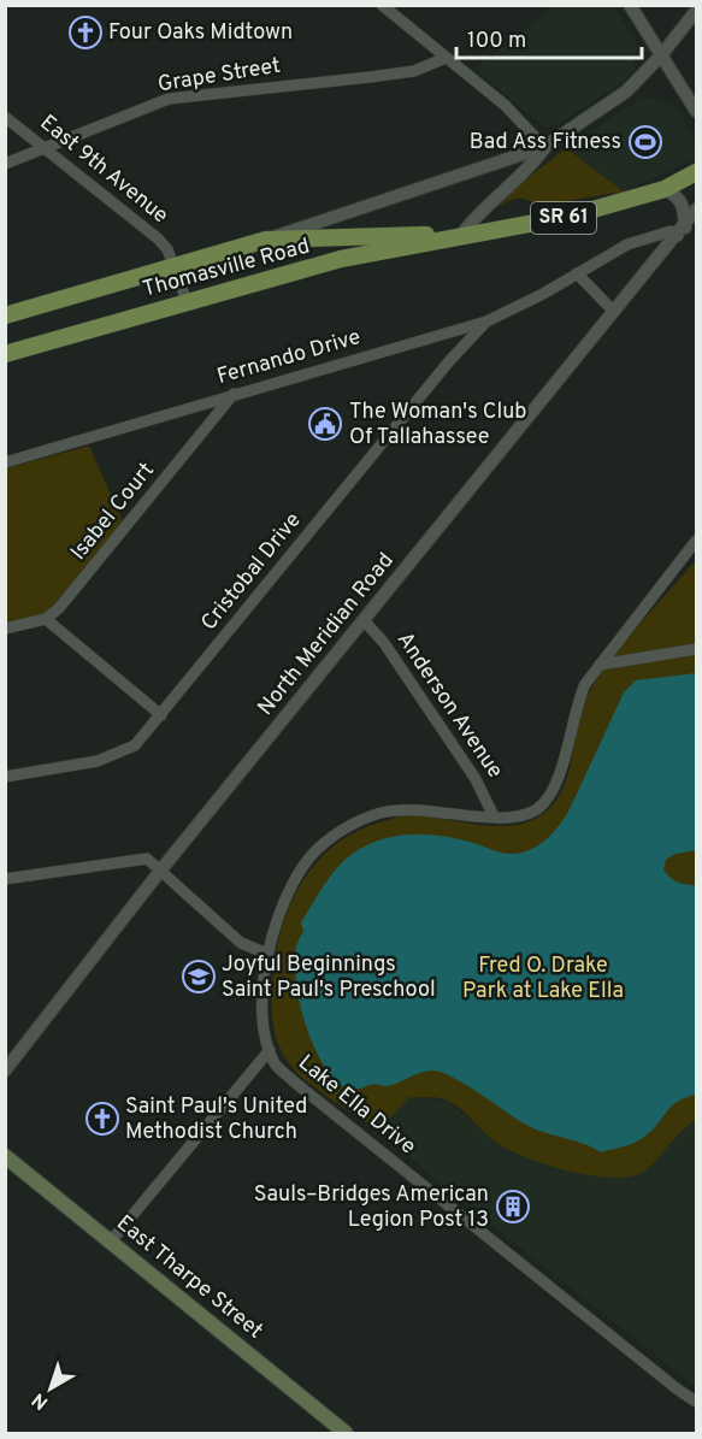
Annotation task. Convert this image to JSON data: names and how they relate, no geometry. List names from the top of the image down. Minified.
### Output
{"streets":{"main road":["SR 61","Thomasville Road","East Tharpe Street"],"street":["Grape Street","East 9th Avenue","Fernando Drive","Isabel Court","Cristobal Drive","North Meridian Road","Anderson Avenue","Lake Ella Drive"]},"crossings":[["Grape Street","East 9th Avenue"],["East 9th Avenue","Thomasville Road"],["Fernando Drive","Isabel Court"],["Fernando Drive","Cristobal Drive"],["Fernando Drive","North Meridian Road"],["North Meridian Road","Anderson Avenue"],["Anderson Avenue","Lake Ella Drive"]],"parks":["Fred O. Drake Park at Lake Ella"],"places":{"church":["Four Oaks Midtown","Saint Paul's United Methodist Church"],"sports":["Bad Ass Fitness"],"public building":["The Woman's Club Of Tallahassee"],"school or university":["Joyful Beginnings Saint Paul's Preschool"],"building":["Sauls–Bridges American Legion Post 13"]},"scale_bar":"100 m","north":"bottom left"}
